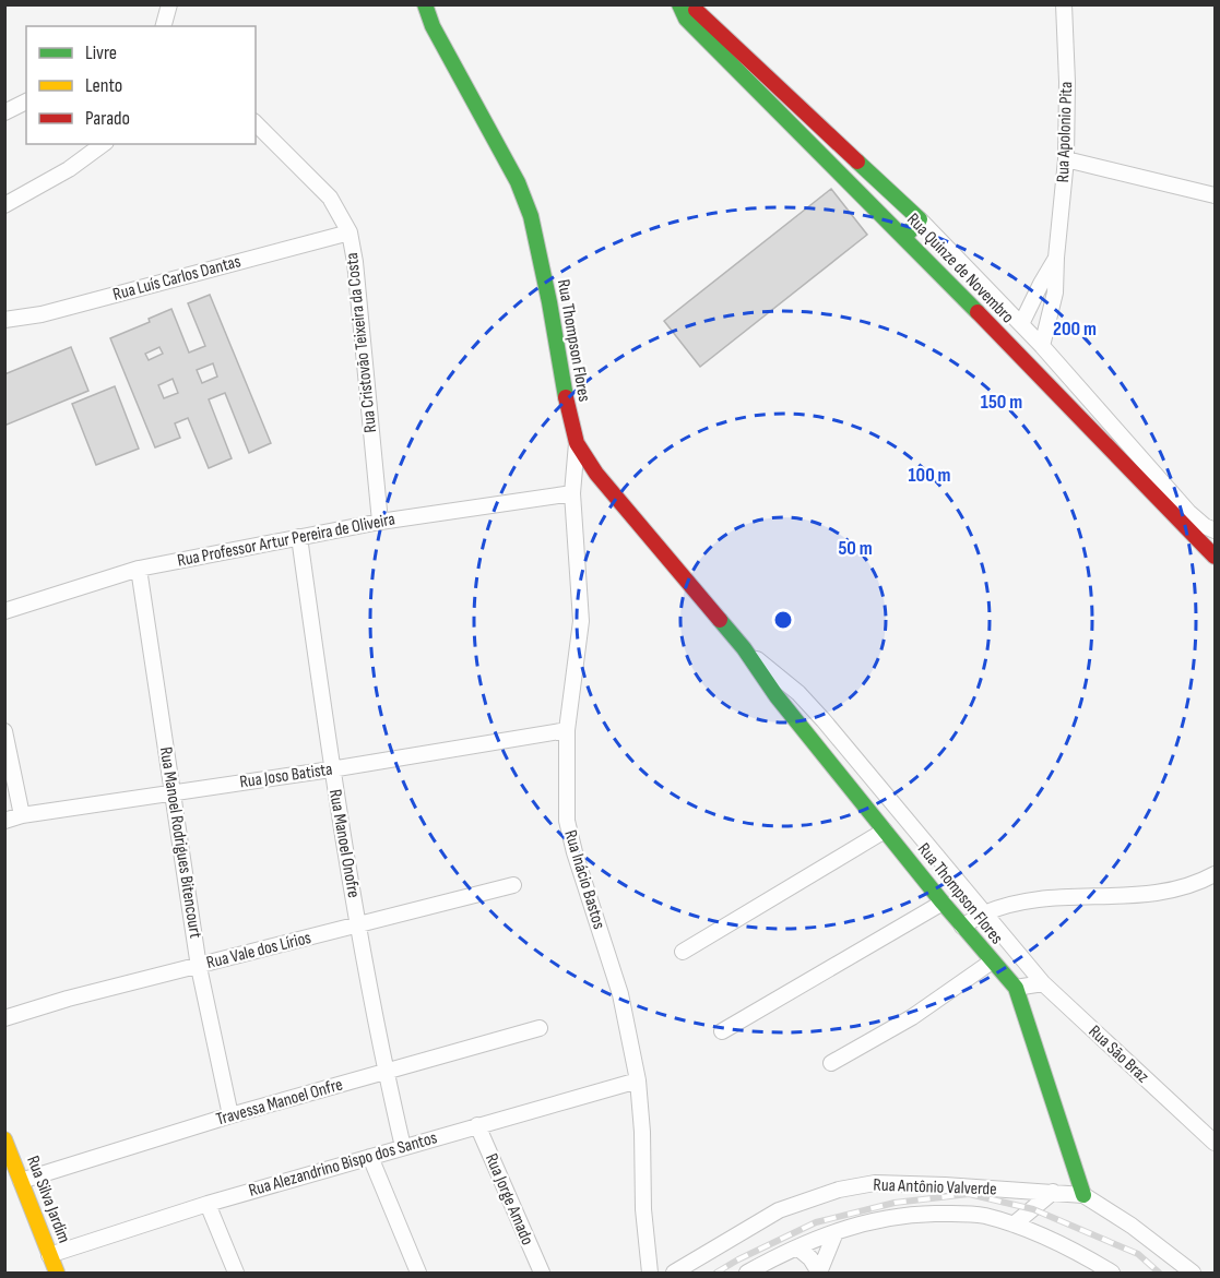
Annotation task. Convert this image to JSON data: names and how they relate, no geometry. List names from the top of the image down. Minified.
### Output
{"streets":{"street":["Rua Apolonio Pita","Rua Quinze de Novembro","Rua Luís Carlos Dantas","Rua Thompson Flores","Rua Cristovão Teixeira da Costa","Rua Professor Artur Pereira de Oliveira","Rua Joso Batista","Rua Manoel Rodrigues Bitencourt","Rua Manoel Onofre","Rua Inácio Bastos","Rua Vale dos Lírios","Rua São Braz","Travessa Manoel Onfre","Rua Alezandrino Bispo dos Santos","Rua Antônio Valverde","Rua Silva Jardim","Rua Jorge Amado"]},"crossings":[["Rua Luís Carlos Dantas","Rua Cristovão Teixeira da Costa"],["Rua Thompson Flores","Rua Inácio Bastos"],["Rua Thompson Flores","Rua São Braz"],["Rua Thompson Flores","Rua Antônio Valverde"],["Rua Cristovão Teixeira da Costa","Rua Professor Artur Pereira de Oliveira"],["Rua Professor Artur Pereira de Oliveira","Rua Manoel Rodrigues Bitencourt"],["Rua Professor Artur Pereira de Oliveira","Rua Manoel Onofre"],["Rua Professor Artur Pereira de Oliveira","Rua Inácio Bastos"],["Rua Joso Batista","Rua Manoel Rodrigues Bitencourt"],["Rua Joso Batista","Rua Manoel Onofre"],["Rua Joso Batista","Rua Inácio Bastos"],["Rua Manoel Rodrigues Bitencourt","Rua Vale dos Lírios"],["Rua Manoel Rodrigues Bitencourt","Travessa Manoel Onfre"],["Rua Manoel Onofre","Rua Vale dos Lírios"],["Rua Manoel Onofre","Travessa Manoel Onfre"],["Rua Manoel Onofre","Rua Alezandrino Bispo dos Santos"],["Rua Inácio Bastos","Rua Alezandrino Bispo dos Santos"],["Travessa Manoel Onfre","Rua Silva Jardim"],["Rua Alezandrino Bispo dos Santos","Rua Silva Jardim"],["Rua Alezandrino Bispo dos Santos","Rua Jorge Amado"]],"legend":["Livre","Lento","Parado"],"rings":["200 m","150 m","100 m","50 m"]}
